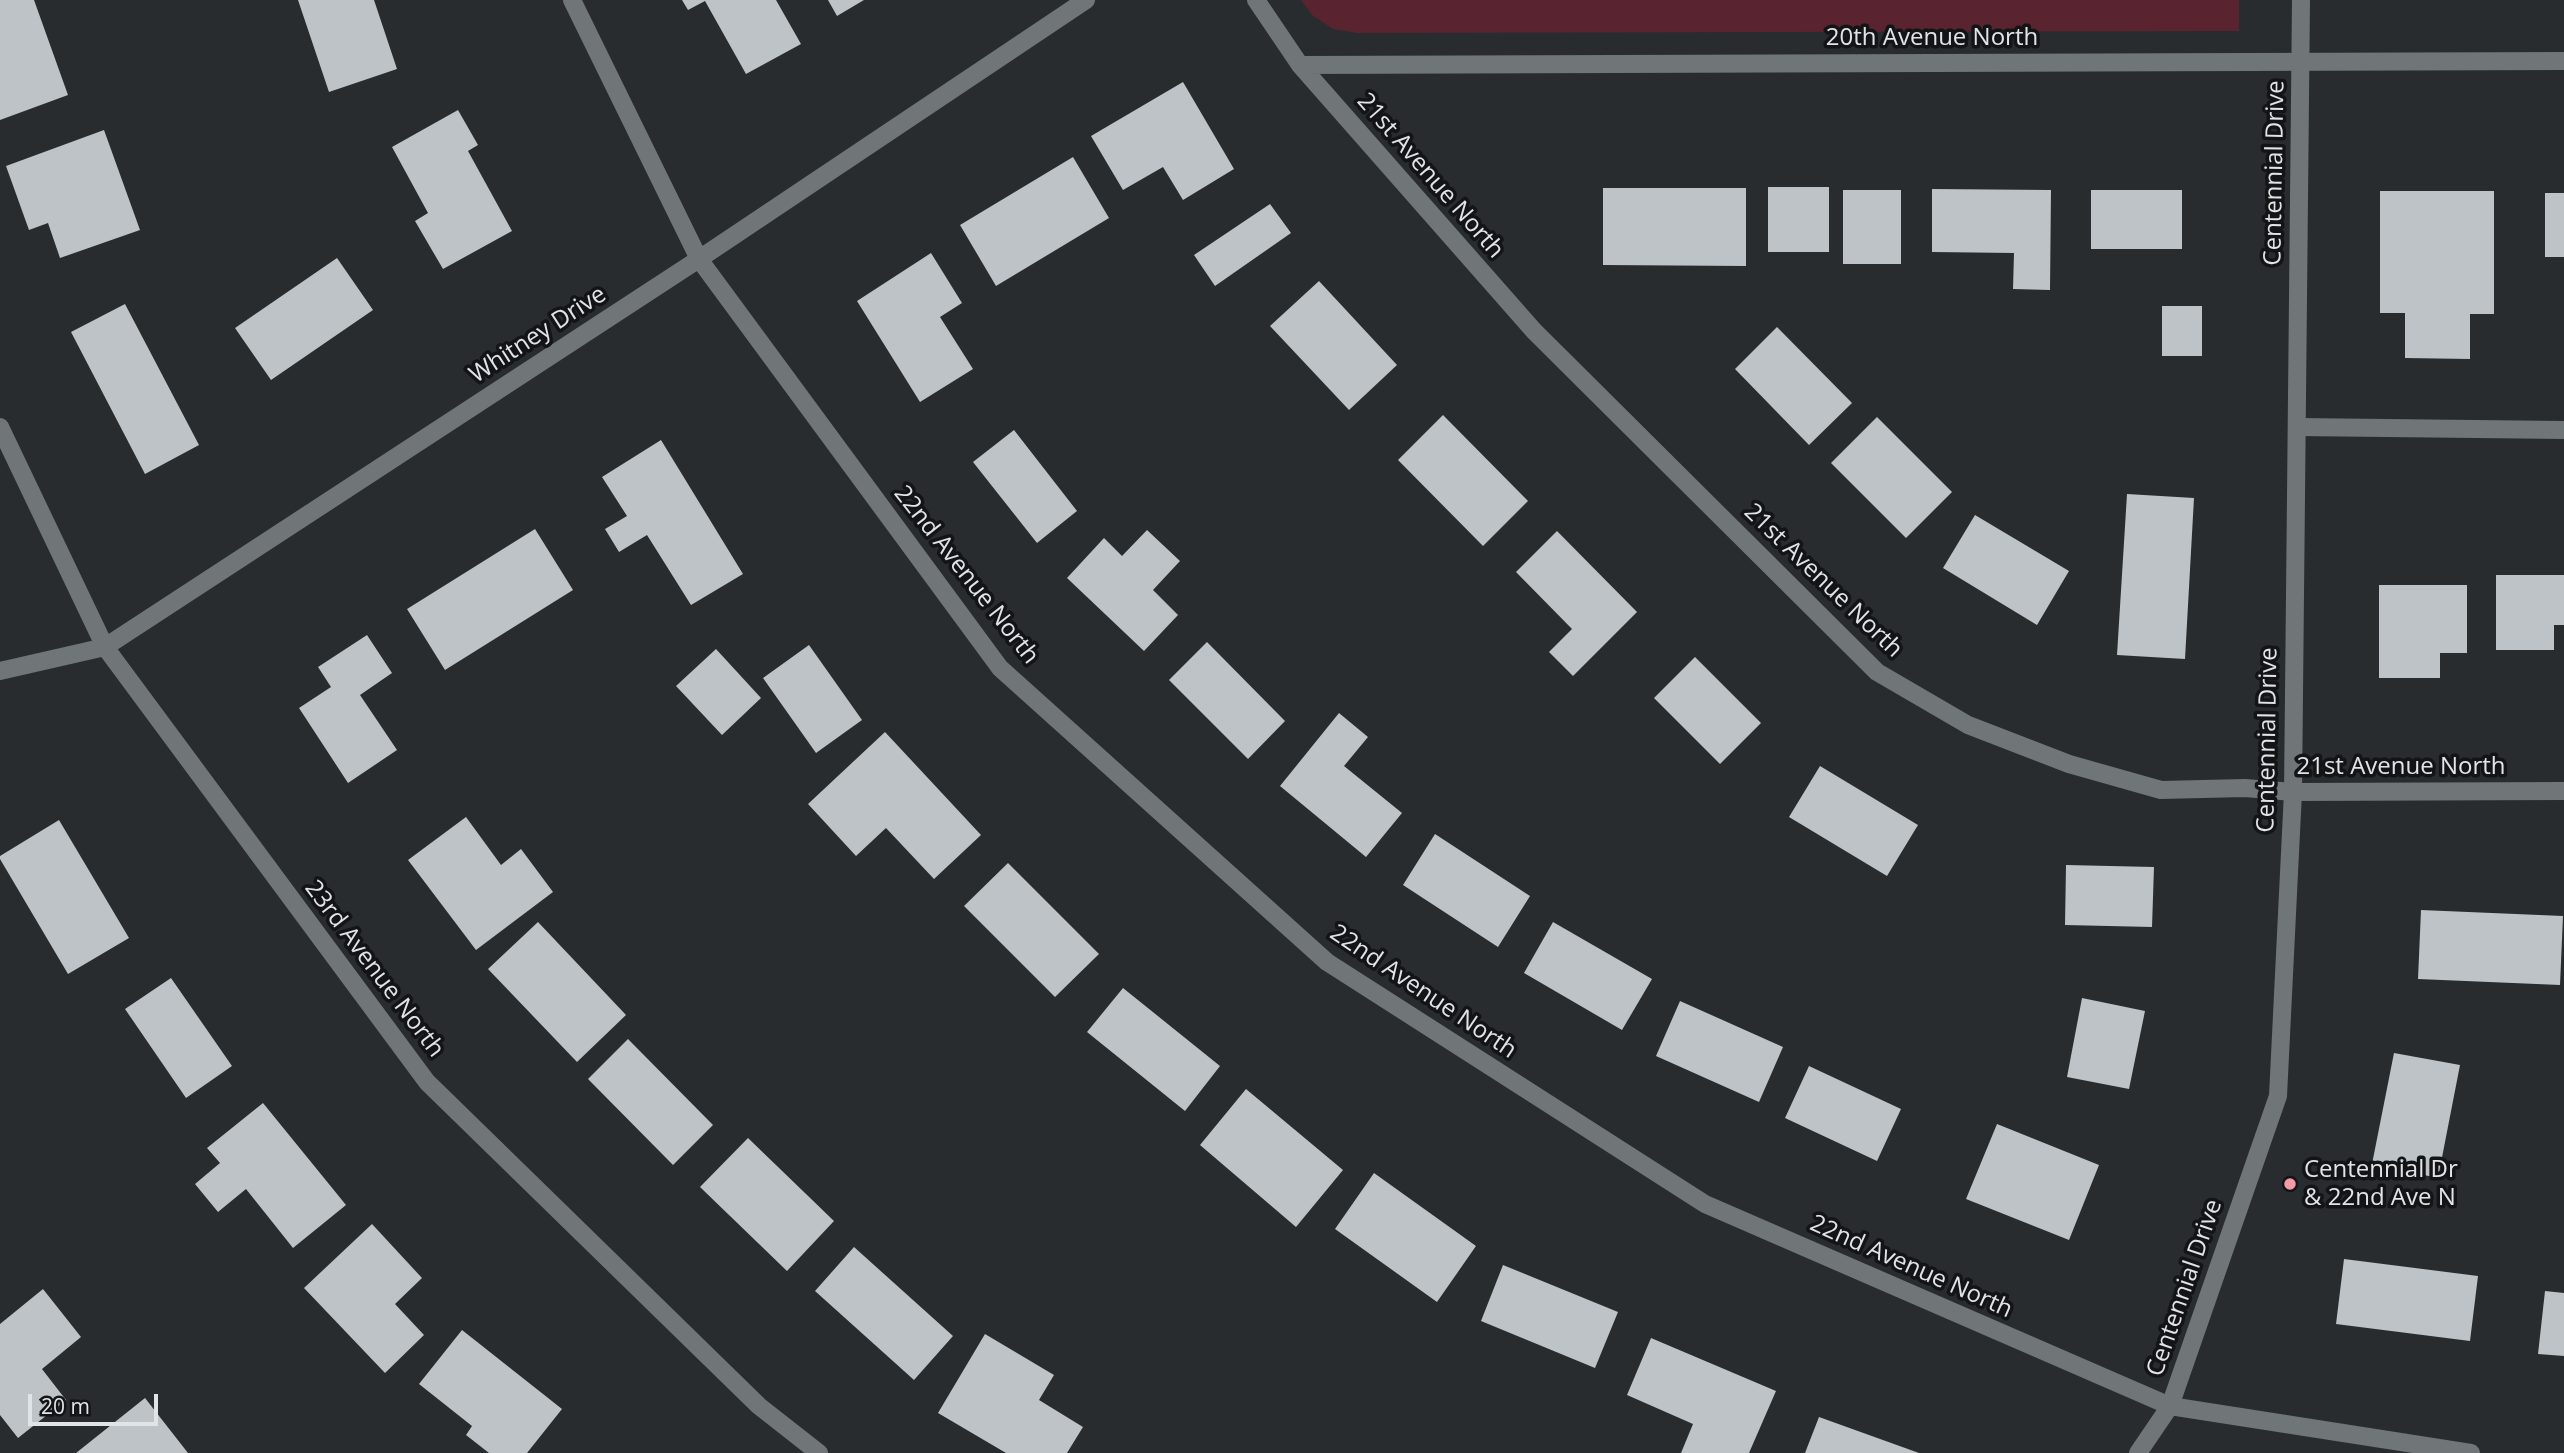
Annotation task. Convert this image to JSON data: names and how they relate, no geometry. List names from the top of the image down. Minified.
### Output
{"streets":{"street":["20th Avenue North","Centennial Drive","21st Avenue North","Whitney Drive","22nd Avenue North","23rd Avenue North"]},"crossings":[["20th Avenue North","Centennial Drive"],["20th Avenue North","21st Avenue North"],["Centennial Drive","21st Avenue North"],["Centennial Drive","22nd Avenue North"],["Whitney Drive","22nd Avenue North"],["Whitney Drive","23rd Avenue North"]],"places":["Centennial Dr & 22nd Ave N"],"scale_bar":"20 m"}
